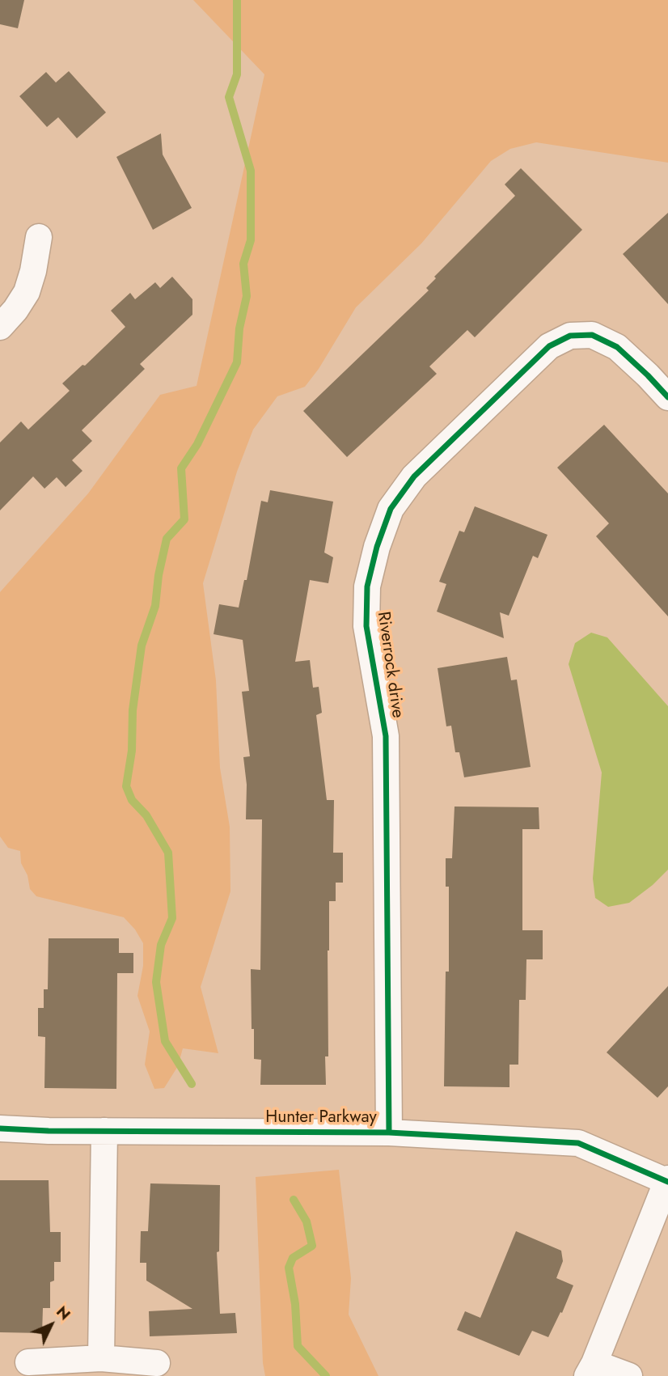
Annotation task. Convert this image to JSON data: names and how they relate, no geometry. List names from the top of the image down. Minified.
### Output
{"streets":{"street":["Riverrock drive","Hunter Parkway"]},"crossings":[["Riverrock drive","Hunter Parkway"]],"north":"top right"}
